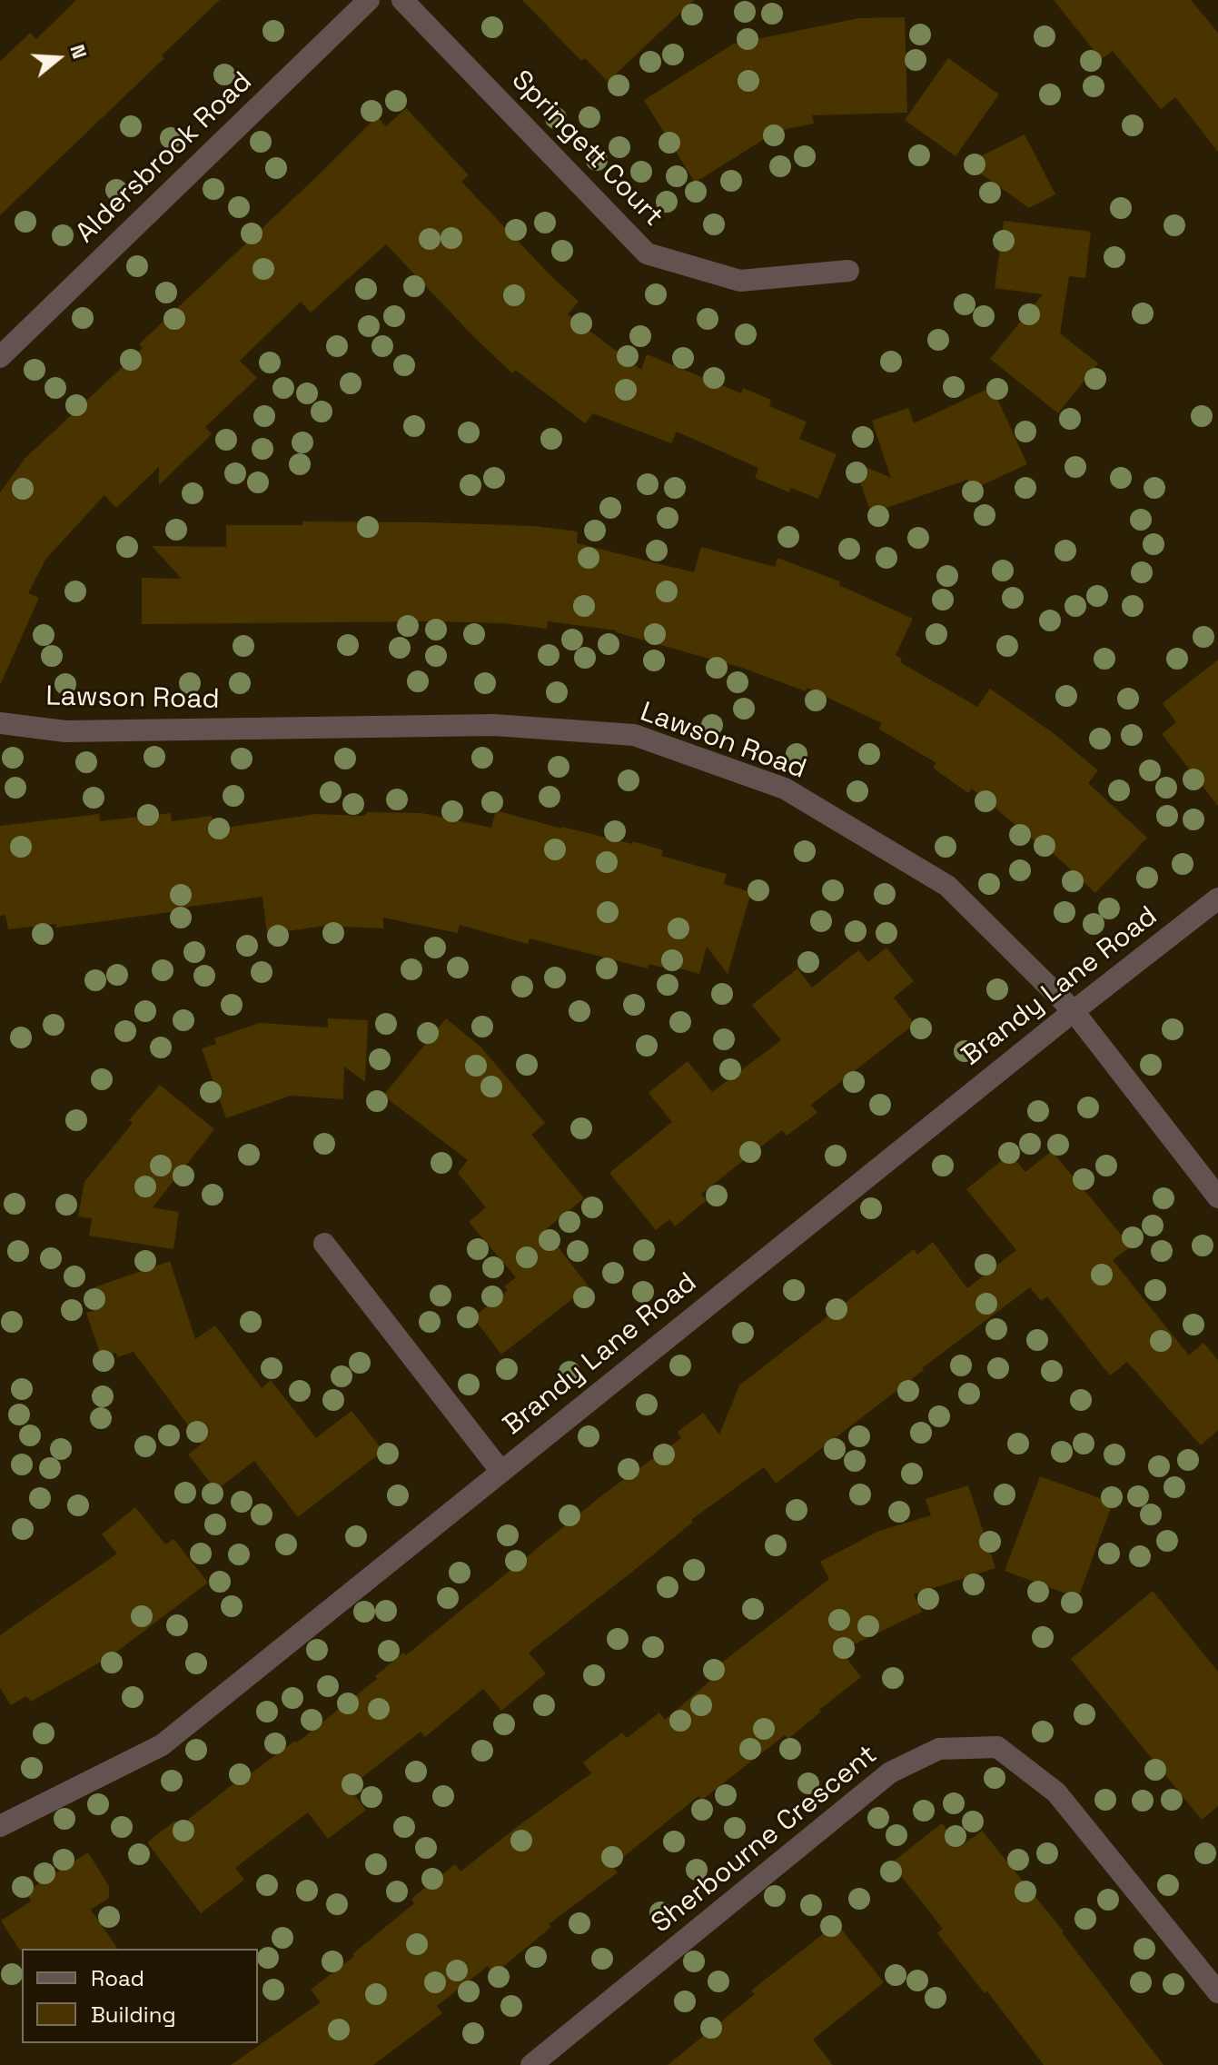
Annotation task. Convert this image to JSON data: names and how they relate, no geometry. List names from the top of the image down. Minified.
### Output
{"streets":{"street":["Springett Court","Aldersbrook Road","Lawson Road","Brandy Lane Road","Sherbourne Crescent"]},"crossings":[["Lawson Road","Brandy Lane Road"]],"legend":["Road","Building"],"north":"right"}
